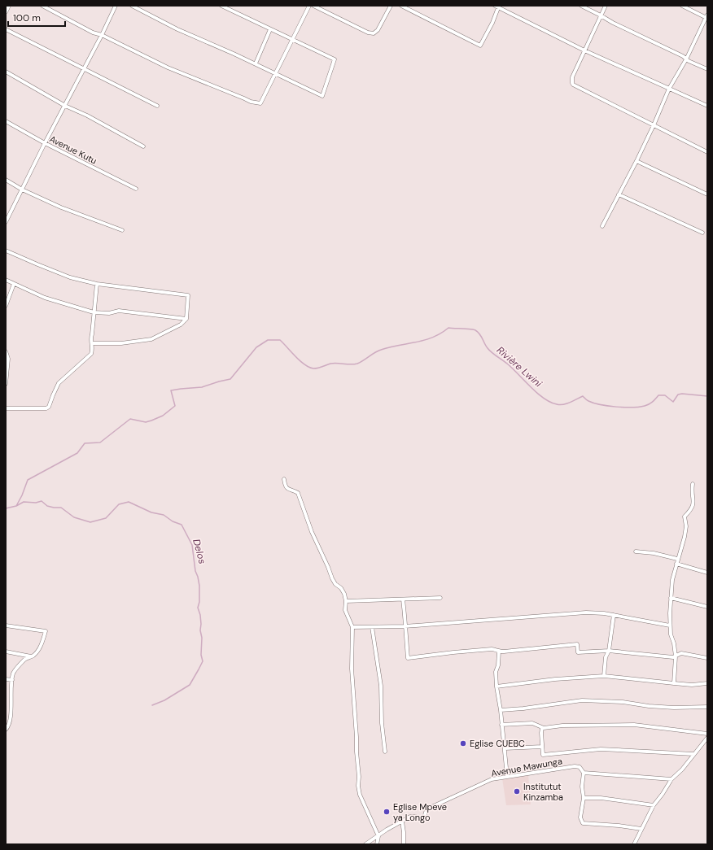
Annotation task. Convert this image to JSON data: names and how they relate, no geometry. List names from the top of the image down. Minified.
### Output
{"streets":{"street":["Avenue Kutu","Avenue Mawunga"]},"water":["Rivière Lwini","Delos"],"places":["Eglise CUEBC","Institutut Kinzamba","Eglise Mpeve ya Longo"],"scale_bar":"100 m"}
